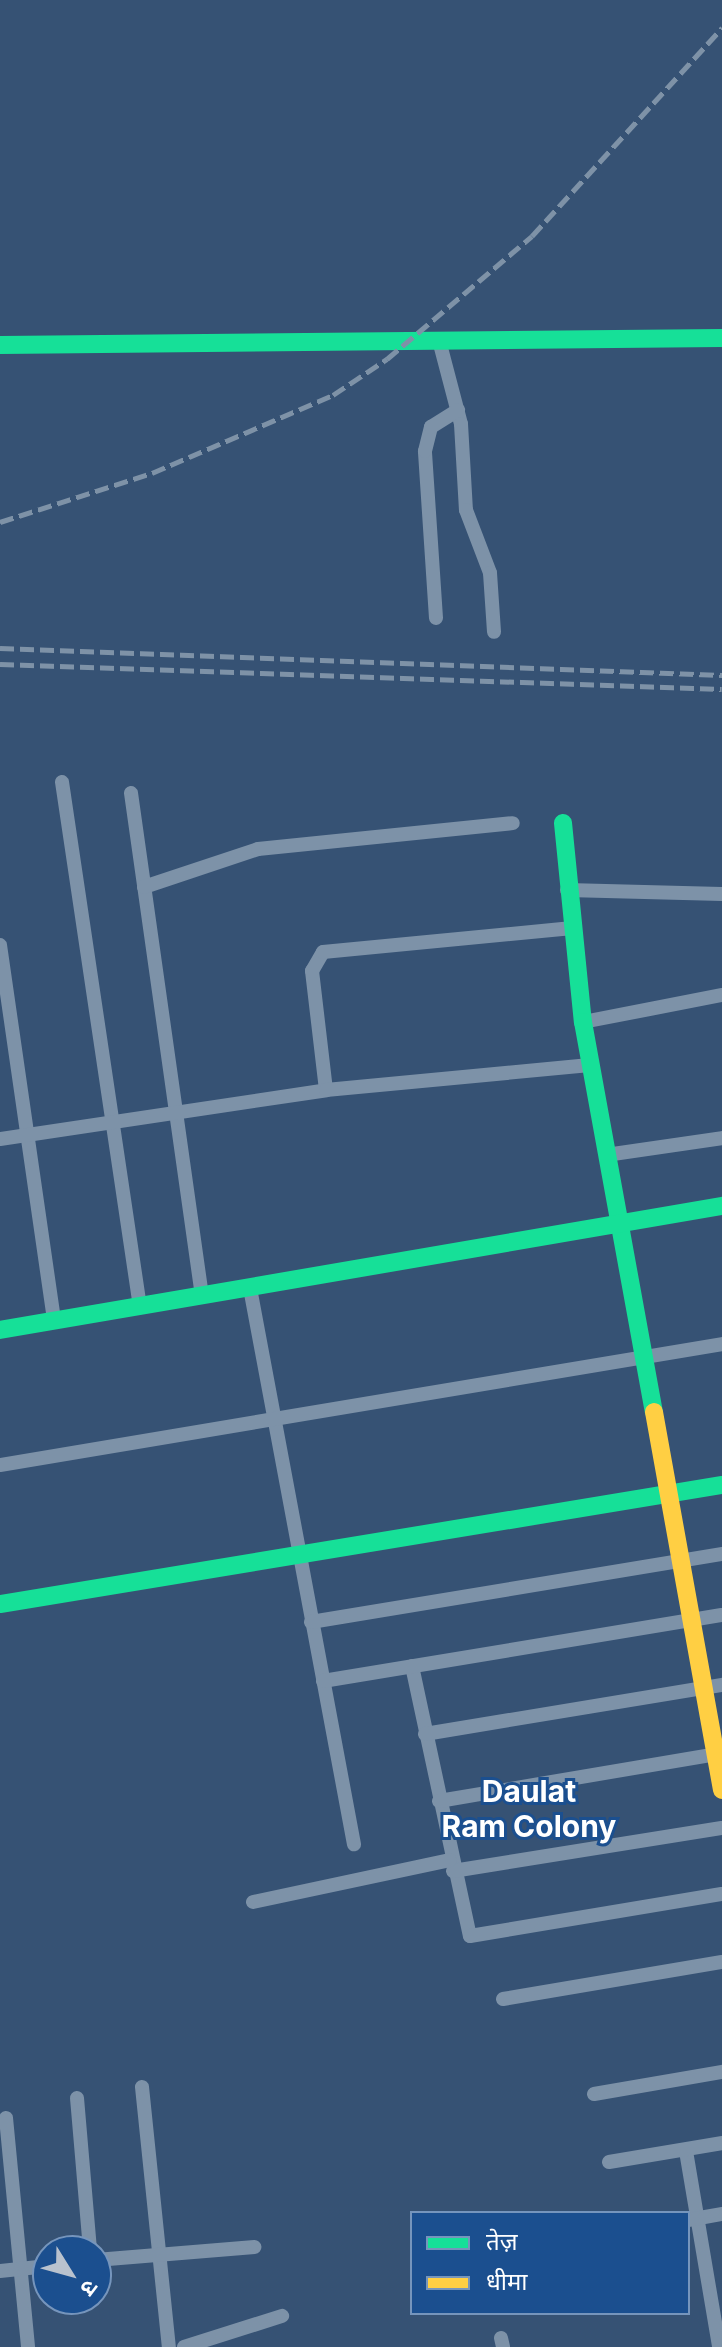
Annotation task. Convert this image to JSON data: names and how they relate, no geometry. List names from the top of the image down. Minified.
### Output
{"districts":["Daulat Ram Colony"],"legend":["तेज़","धीमा"],"north":"bottom right"}
